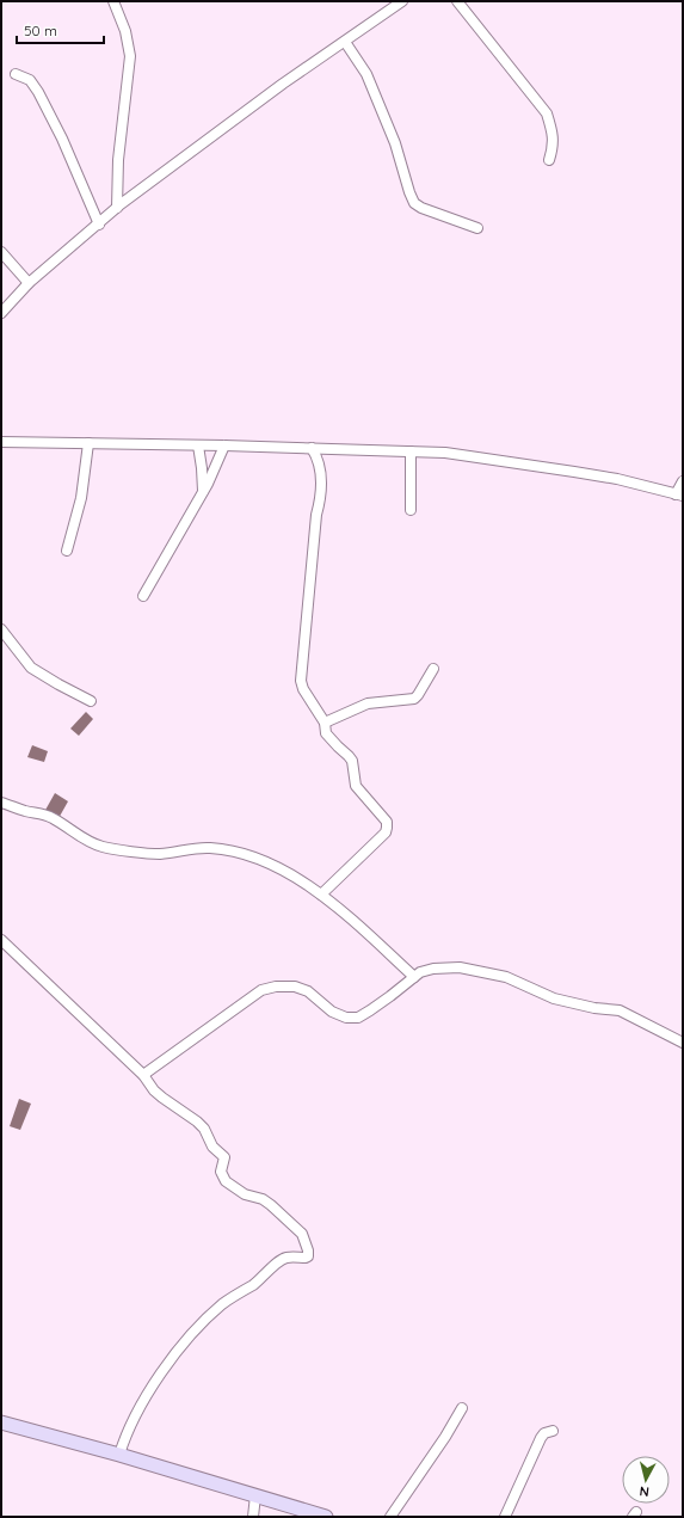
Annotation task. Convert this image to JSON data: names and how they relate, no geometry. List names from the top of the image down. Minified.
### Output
{"scale_bar":"50 m","north":"bottom"}
